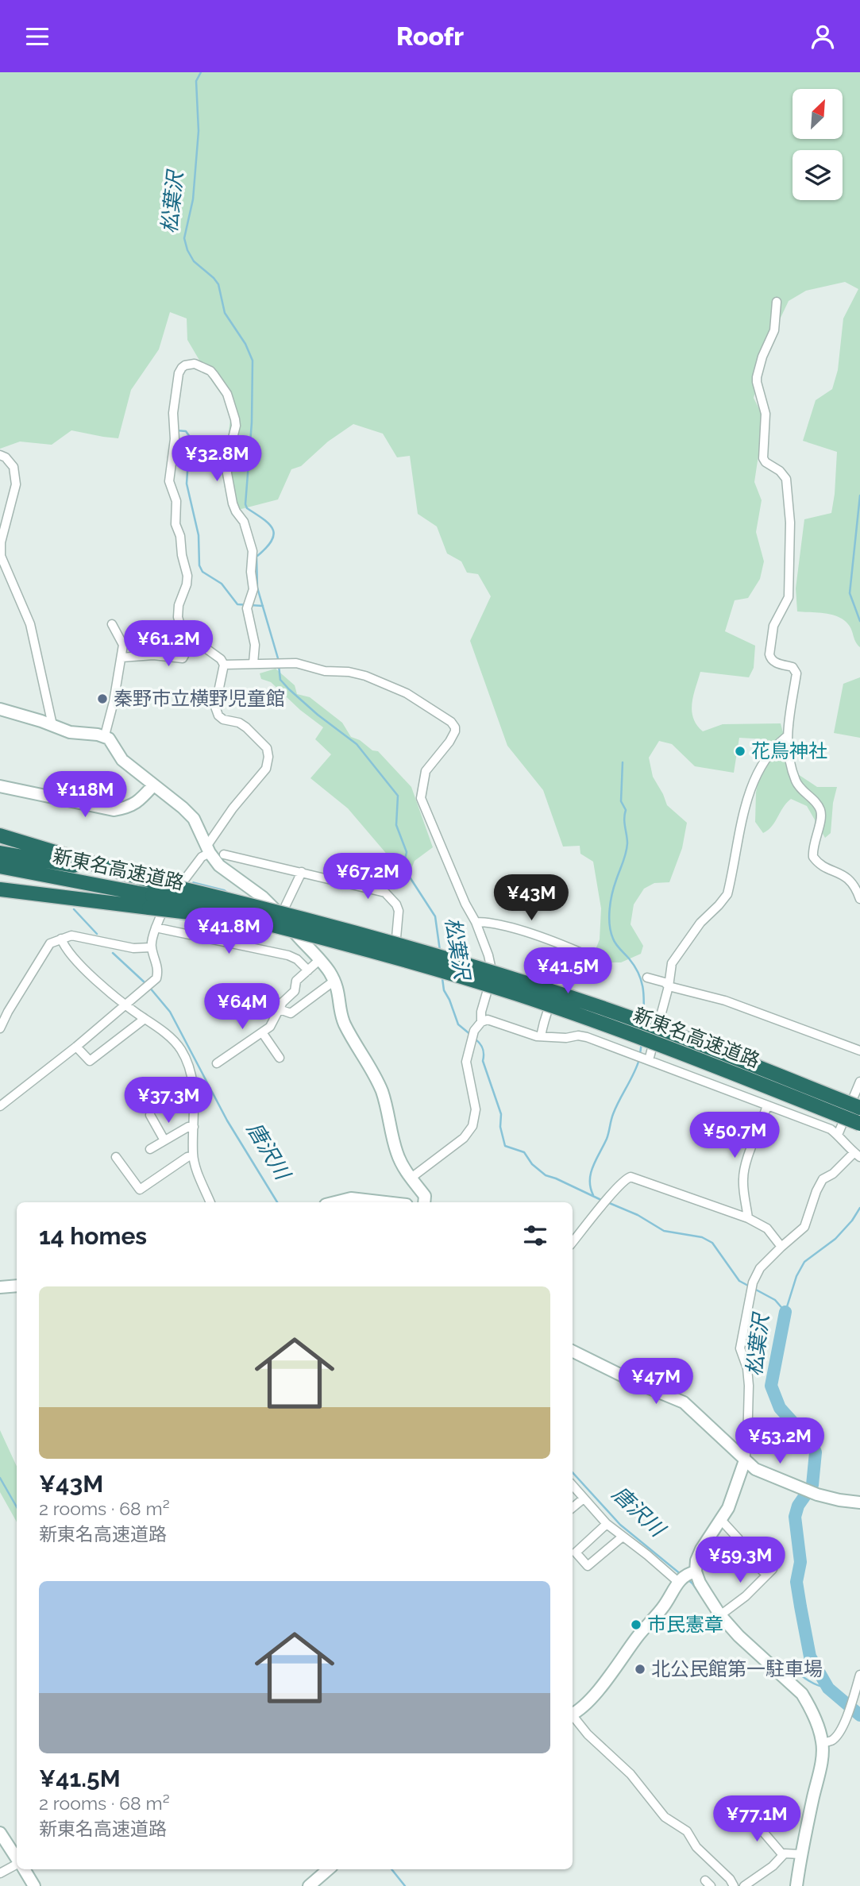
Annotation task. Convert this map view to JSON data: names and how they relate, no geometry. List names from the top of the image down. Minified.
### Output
{"streets":{"highway":["新東名高速道路"]},"water":["松葉沢","唐沢川"],"places":["秦野市立横野児童館","花鳥神社","市民憲章","北公民館第一駐車場"],"north":"top right","page":{"header":"Roofr","price":["¥32.8M","¥61.2M","¥118M","¥67.2M","¥43M","¥41.8M","¥41.5M","¥64M","¥37.3M","¥50.7M","¥47M","¥53.2M","¥59.3M","¥77.1M"],"heading":"14 homes","list":[{"name":"¥43M","note":"2 rooms · 68 m² · 新東名高速道路"},{"name":"¥41.5M","note":"2 rooms · 68 m² · 新東名高速道路"}]}}
